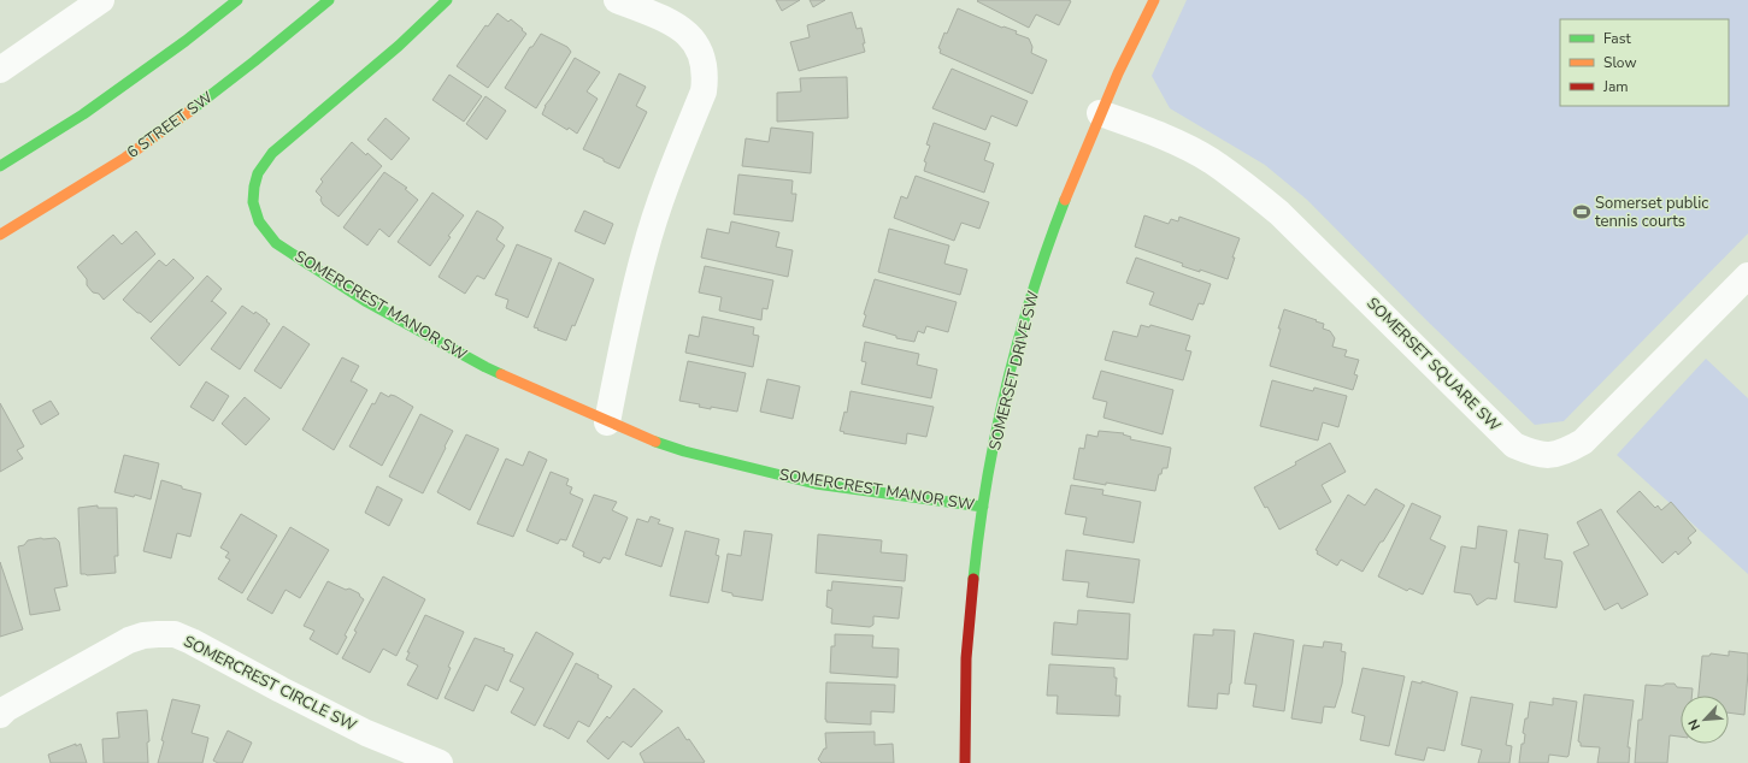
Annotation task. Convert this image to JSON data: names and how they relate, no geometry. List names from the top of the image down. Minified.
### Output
{"streets":{"street":["6 STREET SW","SOMERCREST MANOR SW","SOMERSET SQUARE SW","SOMERSET DRIVE SW","SOMERCREST CIRCLE SW"]},"crossings":[["SOMERCREST MANOR SW","SOMERSET DRIVE SW"],["SOMERSET SQUARE SW","SOMERSET DRIVE SW"]],"places":{"sports":["Somerset public tennis courts"]},"legend":["Fast","Slow","Jam"],"north":"bottom left"}
